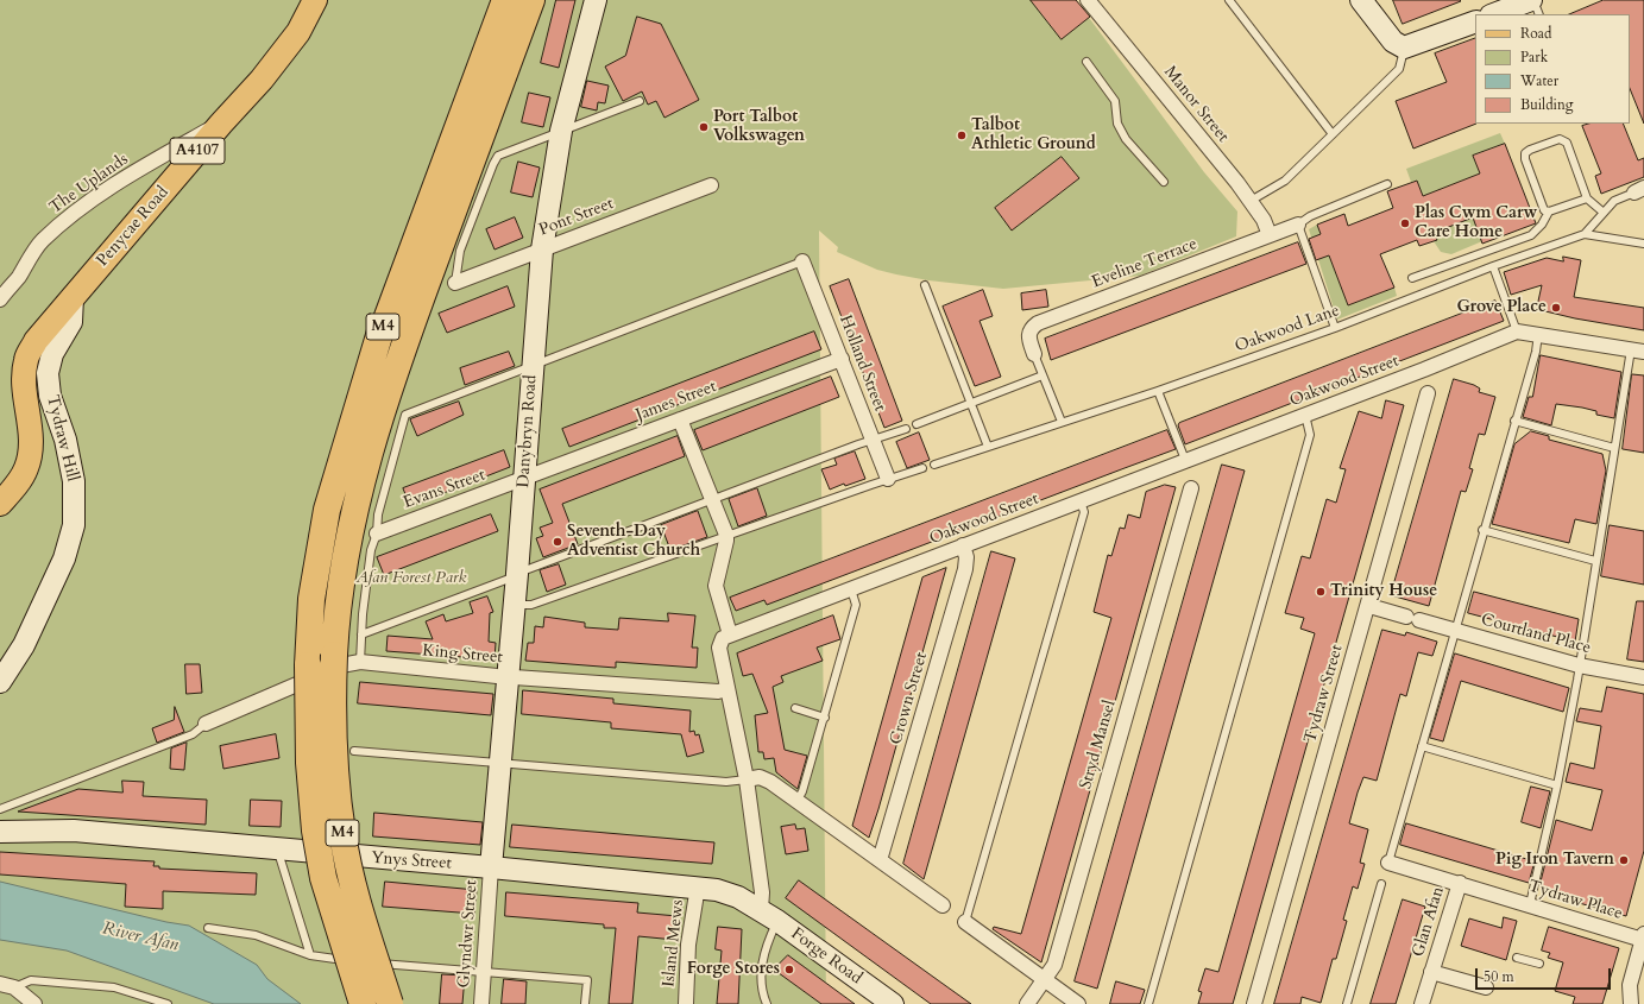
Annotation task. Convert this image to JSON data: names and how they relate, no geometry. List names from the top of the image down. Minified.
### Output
{"streets":{"highway":["M4"],"main road":["A4107","Penycae Road"],"street":["Manor Street","The Uplands","Pont Street","Eveline Terrace","Holland Street","Oakwood Street","James Street","Danybryn Road","Tydraw Hill","Evans Street","Courtland Place","King Street","Tydraw Street","Crown Street","Stryd Mansel","Ynys Street","Tydraw Place","Glan Afan","Glyndwr Street","Island Mews","Forge Road"],"lane":["Oakwood Lane"]},"crossings":[["Manor Street","Eveline Terrace"],["A4107","Penycae Road"],["A4107","Tydraw Hill"],["The Uplands","Penycae Road"],["Pont Street","Danybryn Road"],["Penycae Road","Tydraw Hill"],["Holland Street","James Street"],["Oakwood Street","Crown Street"],["James Street","Danybryn Road"],["James Street","Evans Street"],["Danybryn Road","Evans Street"],["Danybryn Road","King Street"],["Danybryn Road","Ynys Street"],["Danybryn Road","Glyndwr Street"],["Courtland Place","Tydraw Street"],["Ynys Street","Glyndwr Street"],["Ynys Street","Island Mews"],["Ynys Street","Forge Road"],["Tydraw Place","Glan Afan"]],"water":["River Afan"],"parks":["Afan Forest Park"],"places":["Port Talbot Volkswagen","Talbot Athletic Ground","Plas Cwm Carw Care Home","Grove Place","Seventh-Day Adventist Church","Trinity House","Pig Iron Tavern","Forge Stores"],"legend":["Road","Park","Water","Building"],"scale_bar":"50 m"}
